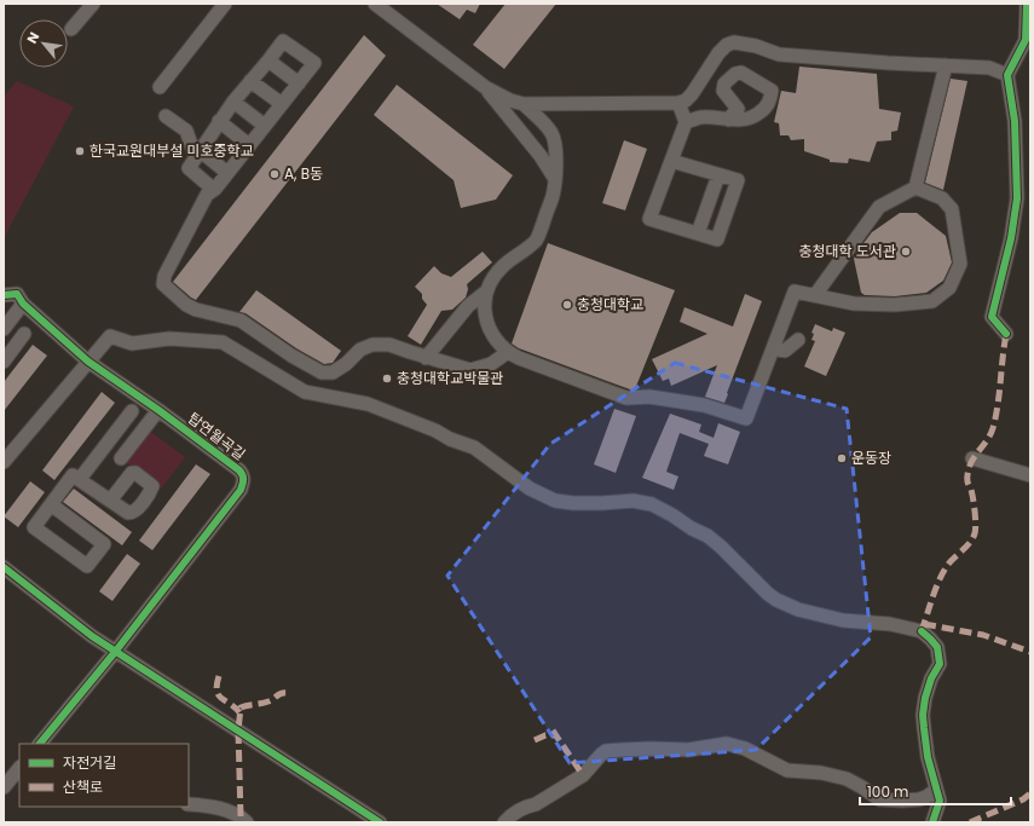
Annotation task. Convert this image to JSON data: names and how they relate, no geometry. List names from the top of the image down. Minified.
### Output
{"streets":{"street":["탑연월곡길"]},"places":["한국교원대부설 미호중학교","A, B동","충청대학 도서관","충청대학교","충청대학교박물관","운동장"],"legend":["자전거길","산책로"],"scale_bar":"100 m","north":"top left"}
